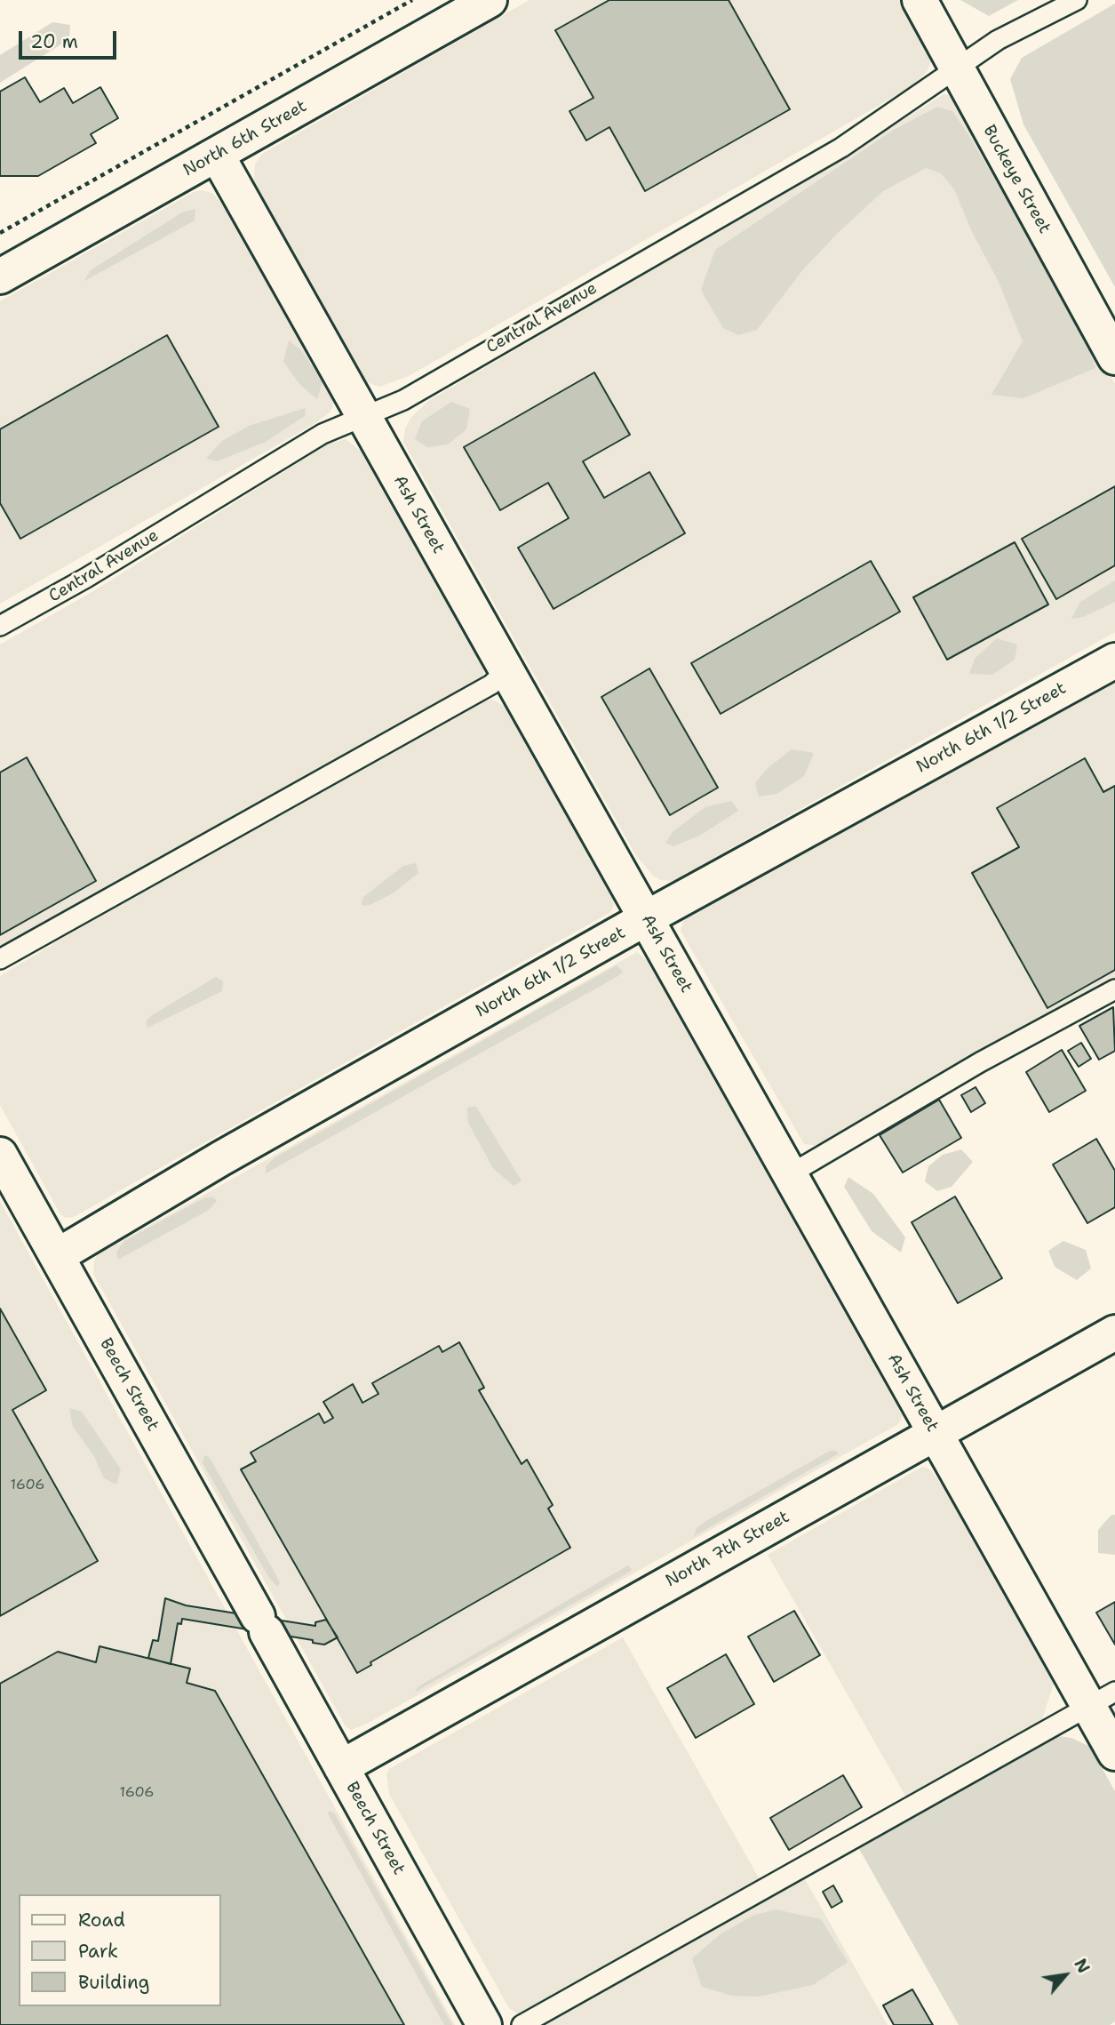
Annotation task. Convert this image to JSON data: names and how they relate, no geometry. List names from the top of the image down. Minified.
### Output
{"streets":{"street":["North 6th Street","Buckeye Street","Ash Street","North 6th 1/2 Street","Beech Street","North 7th Street"],"lane":["Central Avenue"]},"crossings":[["North 6th Street","Ash Street"],["Buckeye Street","Central Avenue"],["Central Avenue","Ash Street"],["Ash Street","North 6th 1/2 Street"],["Ash Street","North 7th Street"],["North 6th 1/2 Street","Beech Street"],["Beech Street","North 7th Street"]],"house_numbers":["1606","1606"],"legend":["Road","Park","Building"],"scale_bar":"20 m","north":"top right"}
